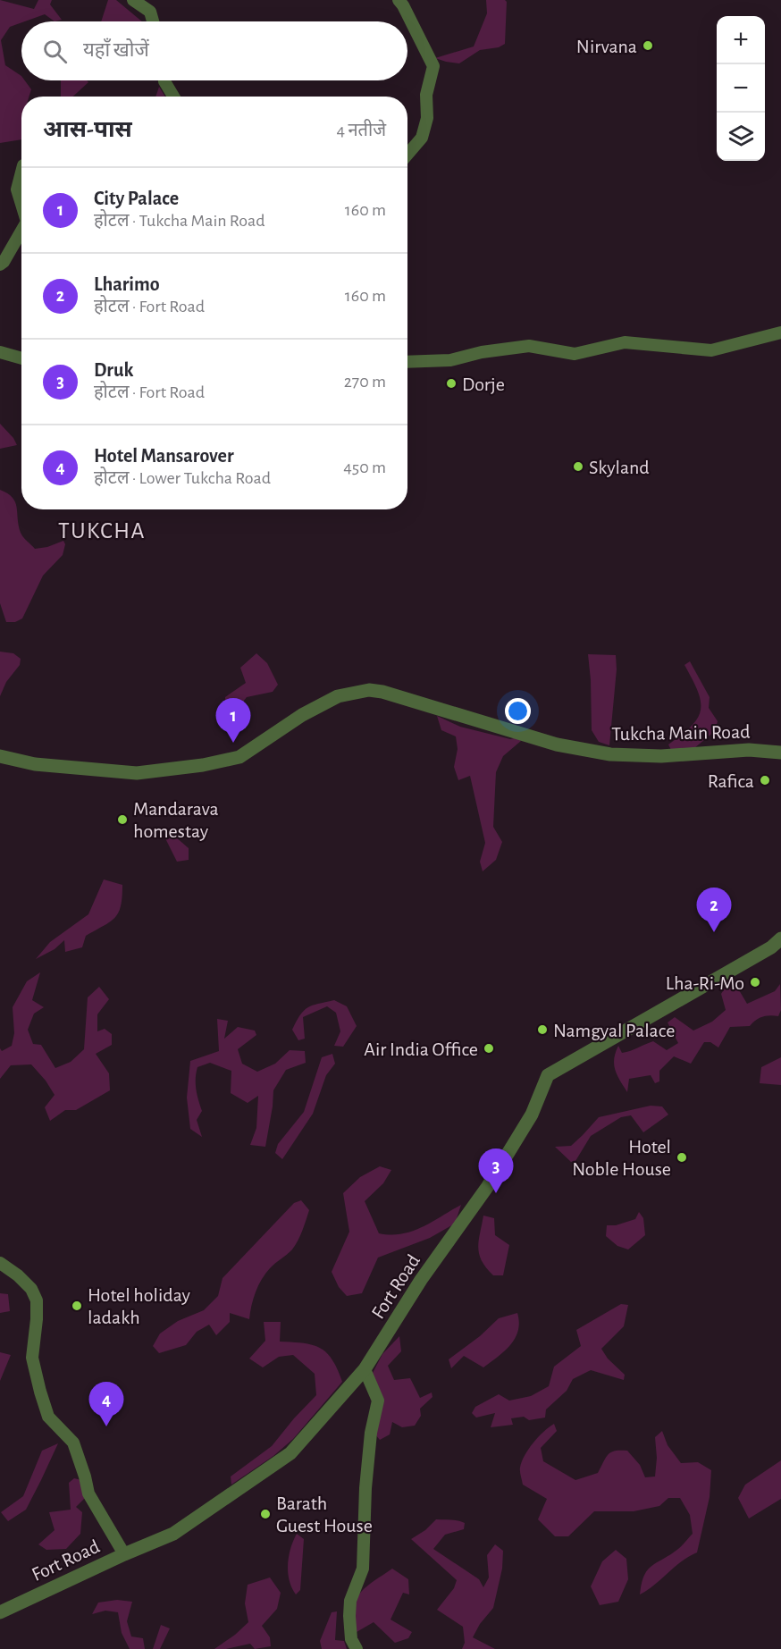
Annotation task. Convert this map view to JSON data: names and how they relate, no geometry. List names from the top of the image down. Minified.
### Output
{"streets":{"street":["Tukcha Main Road","Fort Road"]},"districts":["TUKCHA"],"places":["Nirvana","Dorje","Skyland","Rafica","Mandarava homestay","Lha-Ri-Mo","Namgyal Palace","Air India Office","Hotel Noble House","Hotel holiday ladakh","Barath Guest House"],"page":{"map_buttons":["+","−"],"search":"यहाँ खोजें","heading":["आस-पास","4 नतीजे"],"list":[{"mark":"1","name":"City Palace","note":"होटल · Tukcha Main Road","value":"160 m"},{"mark":"2","name":"Lharimo","note":"होटल · Fort Road","value":"160 m"},{"mark":"3","name":"Druk","note":"होटल · Fort Road","value":"270 m"},{"mark":"4","name":"Hotel Mansarover","note":"होटल · Lower Tukcha Road","value":"450 m"}],"pins":["1","2","3","4"]}}
